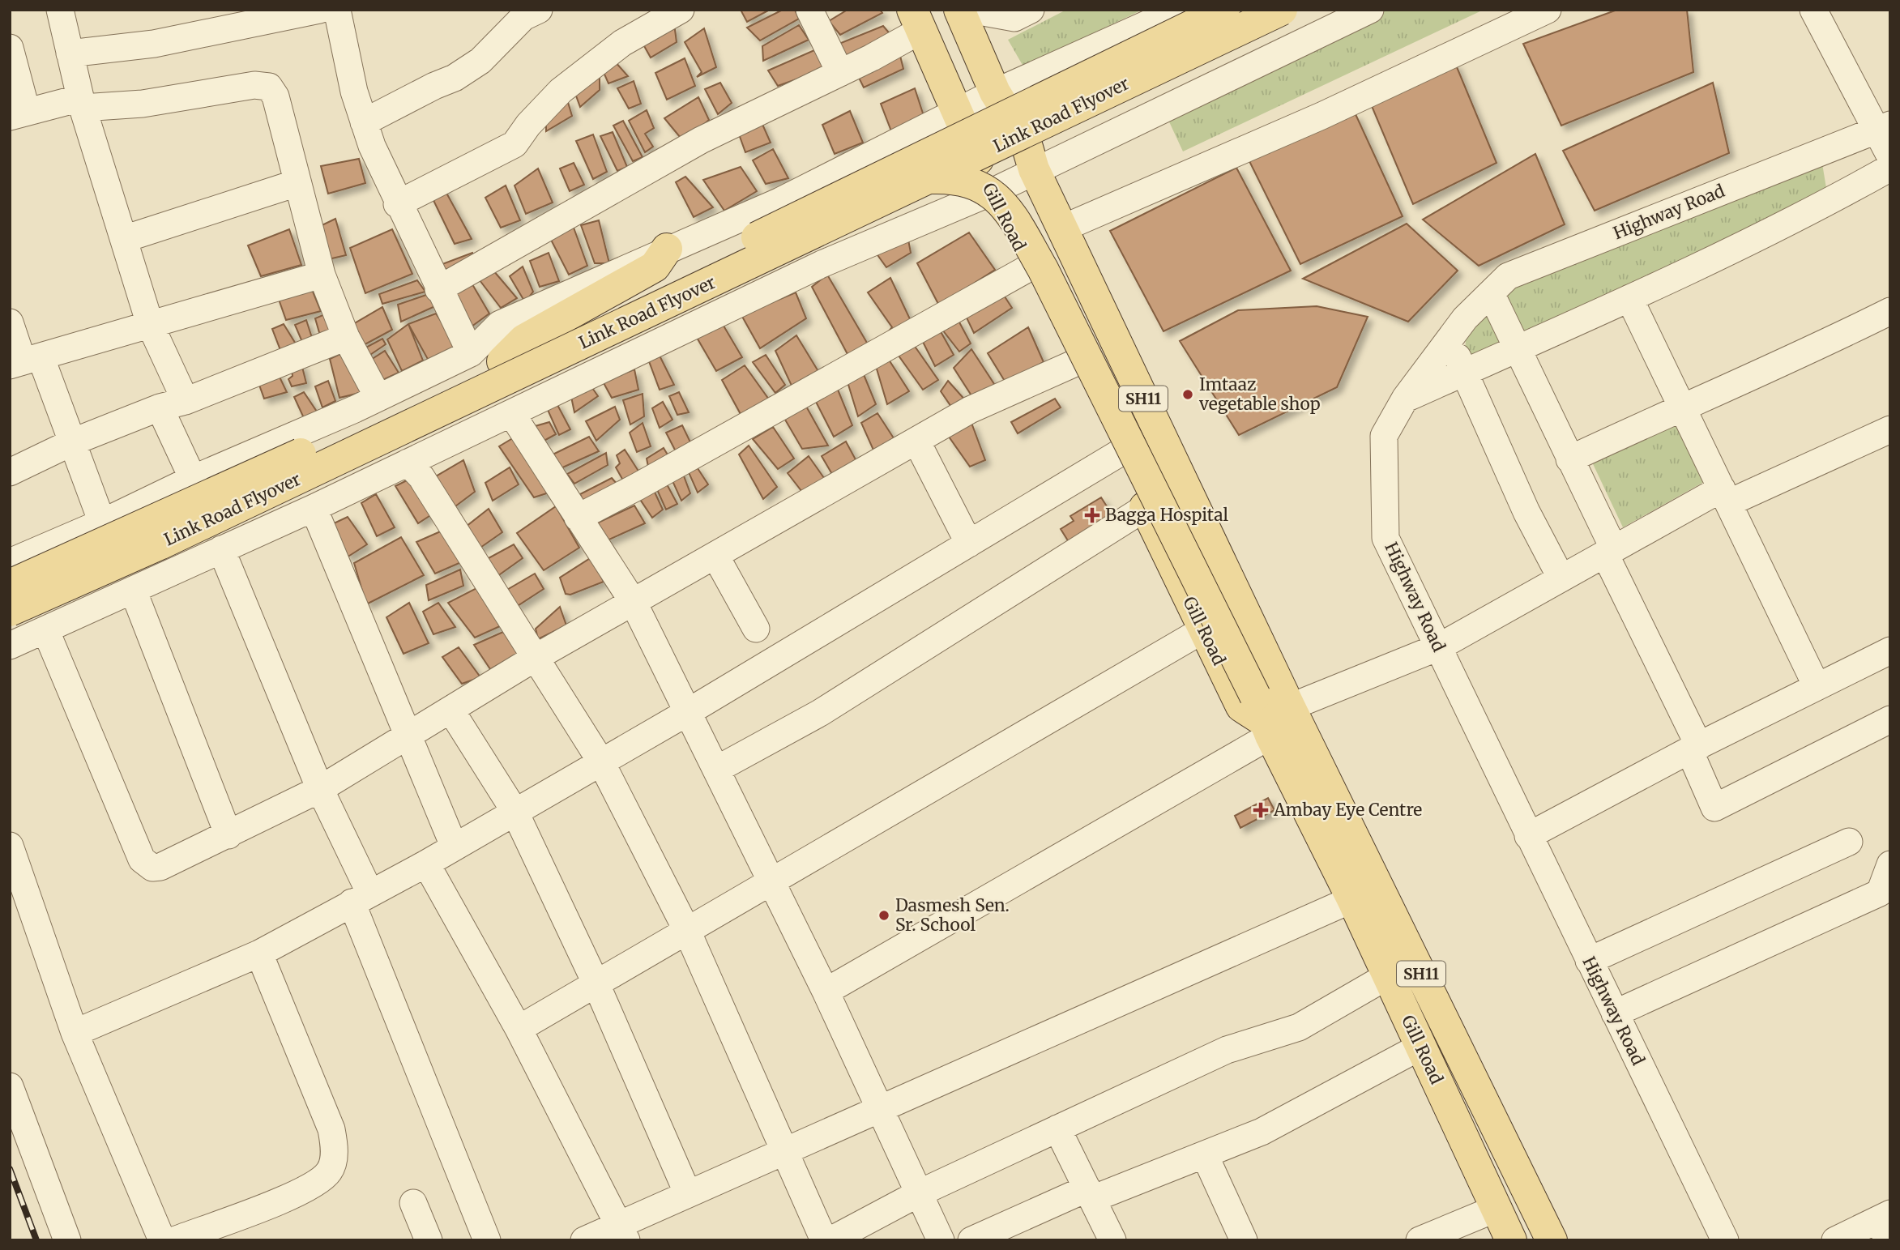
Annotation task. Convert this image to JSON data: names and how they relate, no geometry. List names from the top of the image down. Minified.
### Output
{"streets":{"main road":["Link Road Flyover","Gill Road","SH11"],"street":["Highway Road"]},"places":{"other":["Imtaaz vegetable shop","Dasmesh Sen. Sr. School"],"health":["Bagga Hospital","Ambay Eye Centre"]}}
